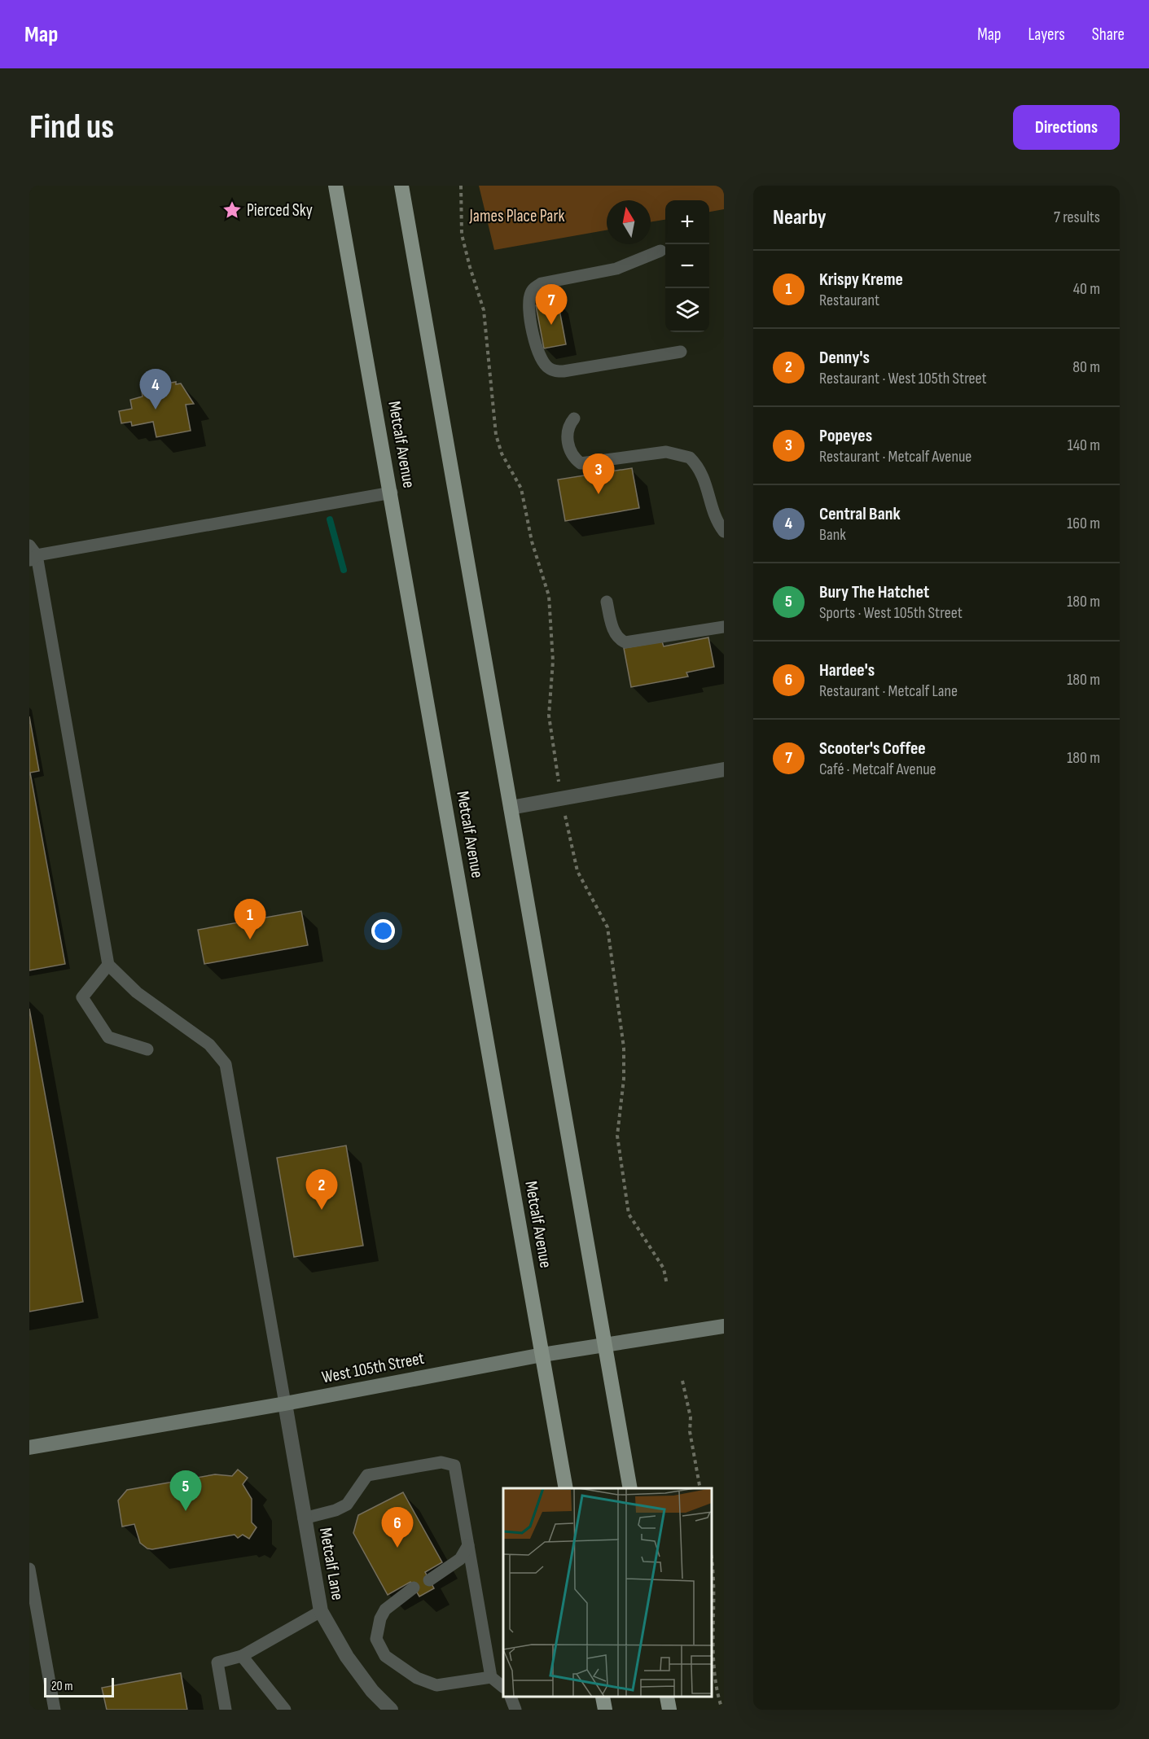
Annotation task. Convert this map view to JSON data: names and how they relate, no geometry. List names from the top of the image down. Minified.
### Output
{"streets":{"main road":["Metcalf Avenue"],"street":["West 105th Street","Metcalf Lane"]},"crossings":[["Metcalf Avenue","West 105th Street"],["West 105th Street","Metcalf Lane"]],"parks":["James Place Park"],"places":{"place":["Pierced Sky"]},"scale_bar":"20 m","north":"top","page":{"header":"Map","nav":["Map","Layers","Share"],"buttons":"Directions","title":"Find us","heading":["Nearby","7 results"],"map_buttons":["+","−"],"list":[{"mark":"1","name":"Krispy Kreme","note":"Restaurant","value":"40 m"},{"mark":"2","name":"Denny's","note":"Restaurant · West 105th Street","value":"80 m"},{"mark":"3","name":"Popeyes","note":"Restaurant · Metcalf Avenue","value":"140 m"},{"mark":"4","name":"Central Bank","note":"Bank","value":"160 m"},{"mark":"5","name":"Bury The Hatchet","note":"Sports · West 105th Street","value":"180 m"},{"mark":"6","name":"Hardee's","note":"Restaurant · Metcalf Lane","value":"180 m"},{"mark":"7","name":"Scooter's Coffee","note":"Café · Metcalf Avenue","value":"180 m"}],"pins":["7","4","3","1","2","5","6"],"scale":"20 m"}}
